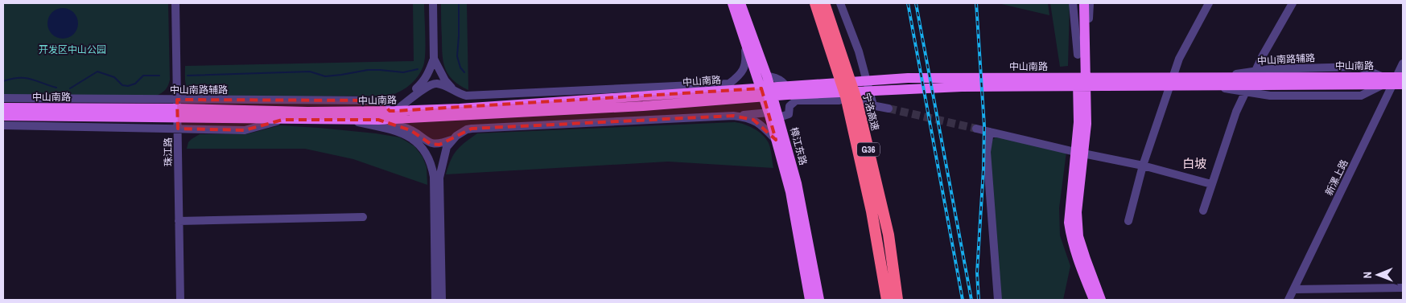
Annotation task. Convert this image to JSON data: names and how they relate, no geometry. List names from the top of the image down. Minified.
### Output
{"streets":{"highway":["宁洛高速","G36"],"main road":["中山南路","樟江东路"],"street":["中山南路辅路","珠江路","新漯上路"]},"crossings":[["中山南路辅路","中山南路"],["中山南路辅路","珠江路"],["中山南路辅路","新漯上路"],["中山南路","珠江路"],["中山南路","新漯上路"]],"districts":["白坡"],"parks":["开发区中山公园"],"north":"left"}
